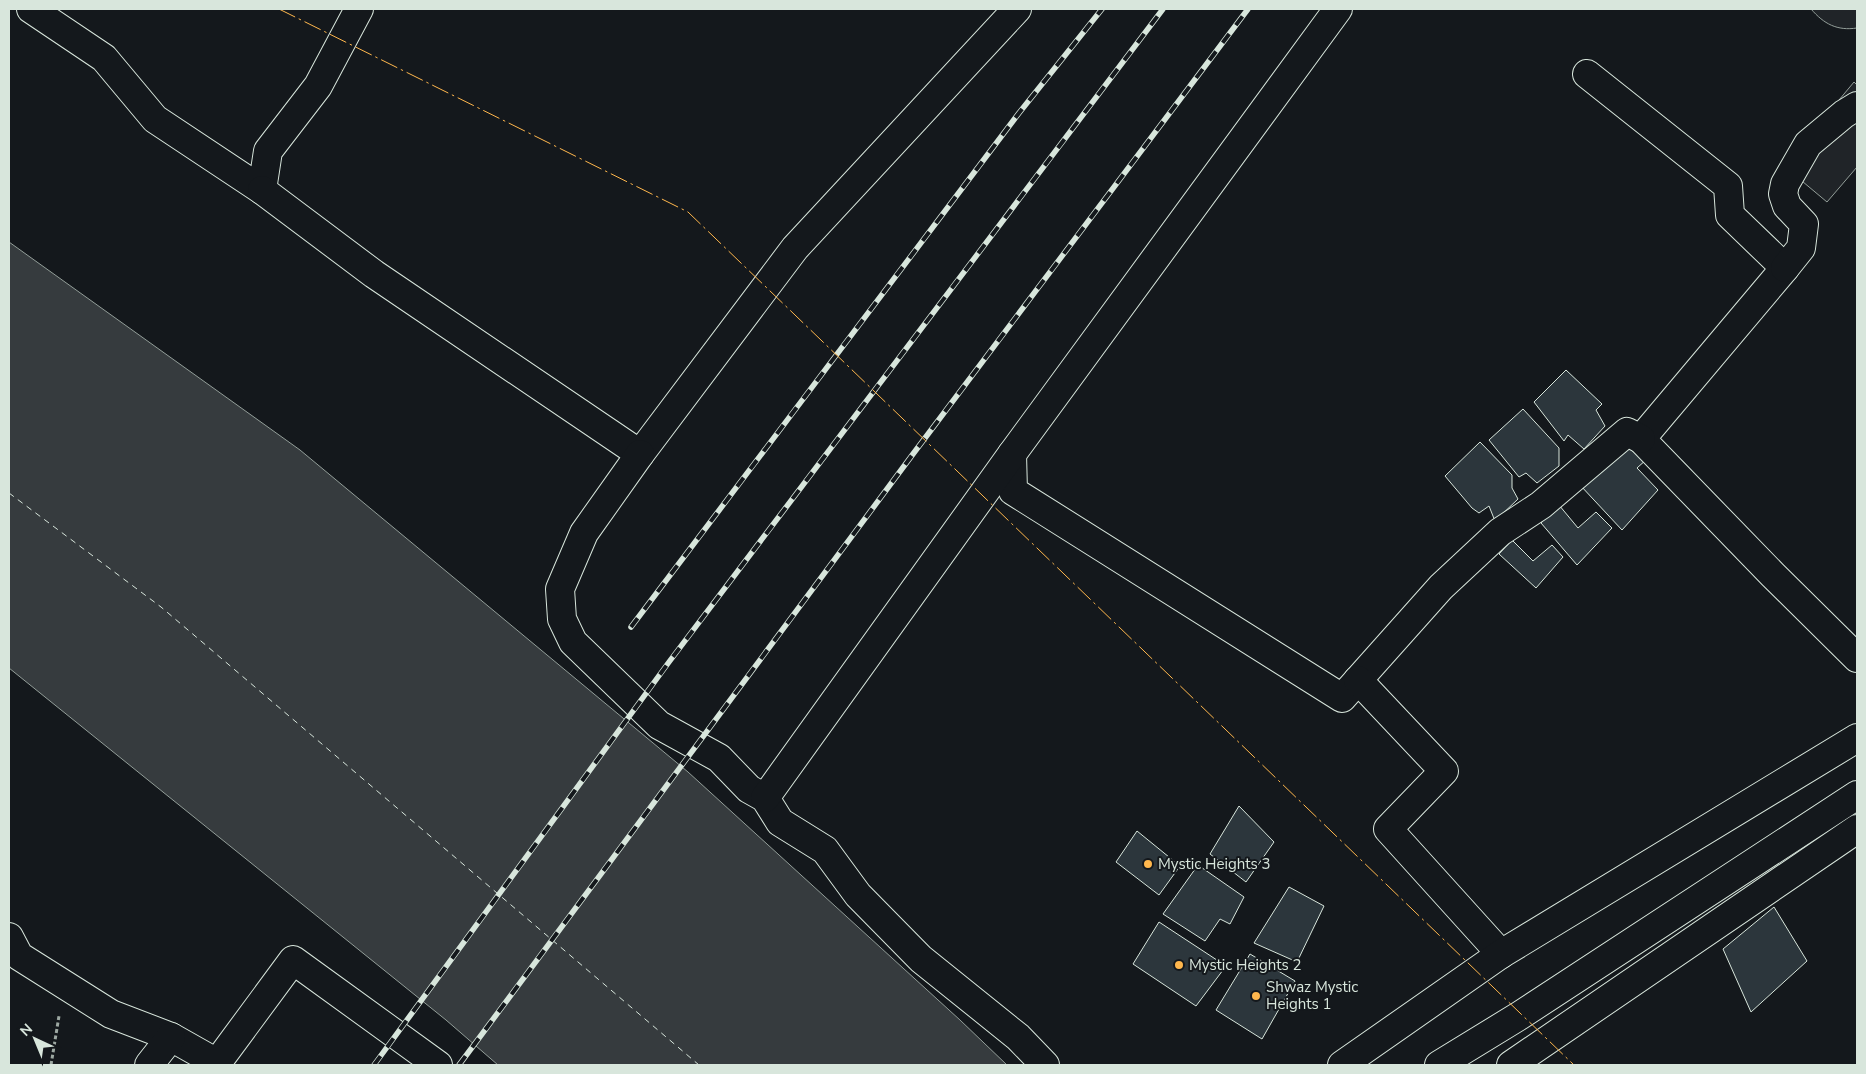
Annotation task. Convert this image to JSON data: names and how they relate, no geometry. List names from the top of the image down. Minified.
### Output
{"places":["Mystic Heights 3","Mystic Heights 2","Shwaz Mystic Heights 1"],"north":"top left"}
